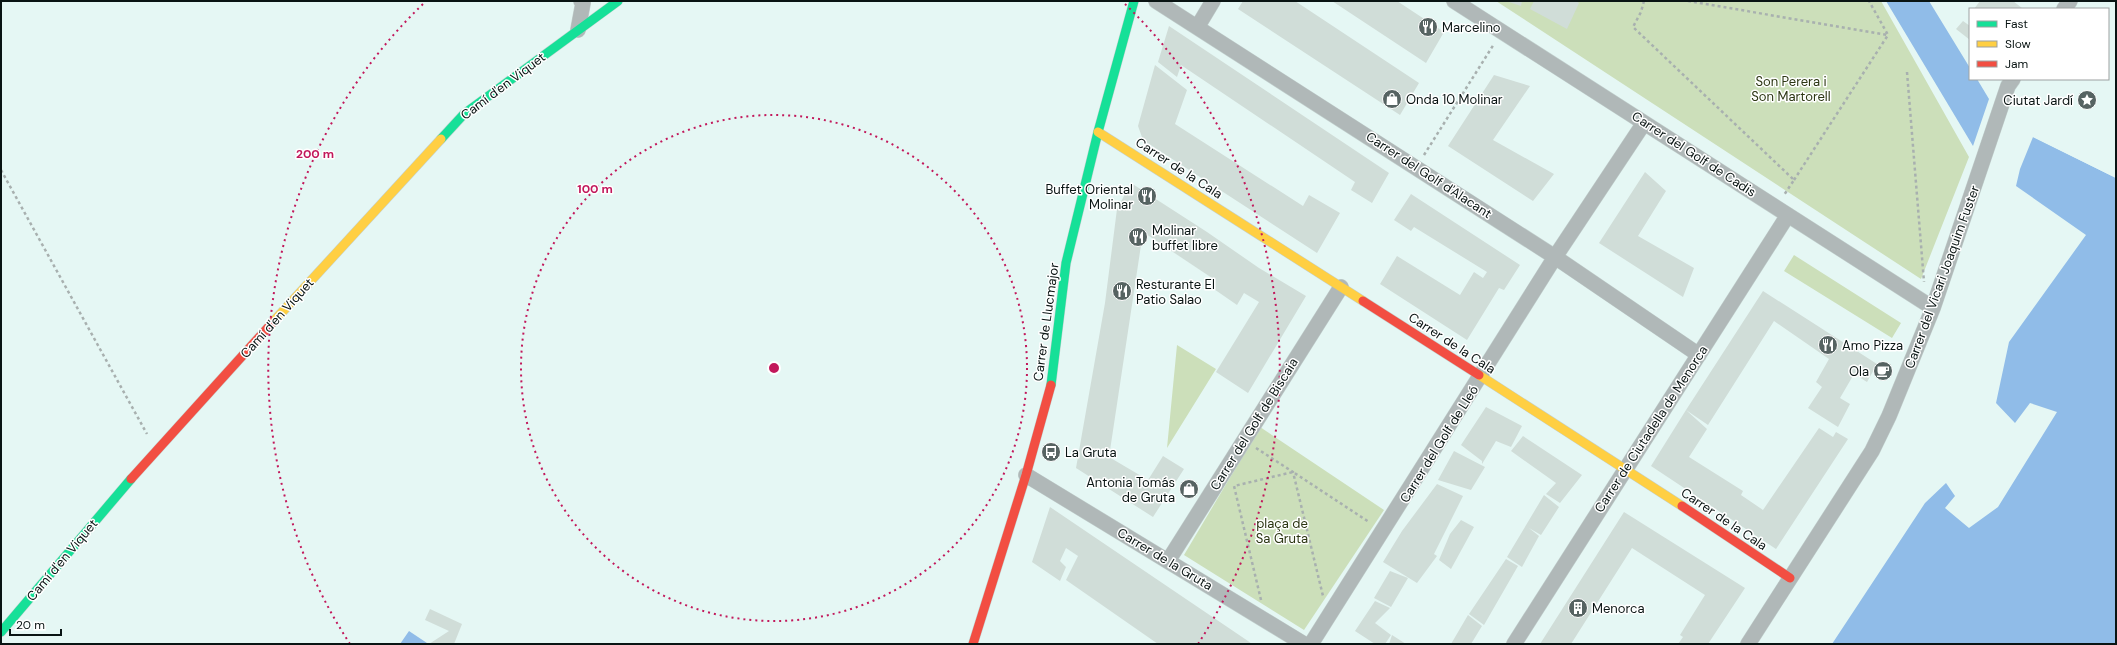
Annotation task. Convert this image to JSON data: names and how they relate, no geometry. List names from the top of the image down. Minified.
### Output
{"streets":{"street":["Camí d'en Viquet","Carrer del Golf de Cadis","Carrer de la Cala","Carrer del Golf d'Alacant","Carrer del Vicari Joaquim Fuster","Carrer de Llucmajor","Carrer del Golf de Biscaia","Carrer de Ciutadella de Menorca","Carrer del Golf de Lleó","Carrer de la Gruta"]},"crossings":[["Carrer del Golf de Cadis","Carrer del Vicari Joaquim Fuster"],["Carrer del Golf de Cadis","Carrer de Ciutadella de Menorca"],["Carrer del Golf de Cadis","Carrer del Golf de Lleó"],["Carrer de la Cala","Carrer del Vicari Joaquim Fuster"],["Carrer de la Cala","Carrer de Llucmajor"],["Carrer de la Cala","Carrer del Golf de Biscaia"],["Carrer de la Cala","Carrer de Ciutadella de Menorca"],["Carrer de la Cala","Carrer del Golf de Lleó"],["Carrer del Golf d'Alacant","Carrer de Ciutadella de Menorca"],["Carrer del Golf d'Alacant","Carrer del Golf de Lleó"],["Carrer de Llucmajor","Carrer de la Gruta"],["Carrer del Golf de Biscaia","Carrer de la Gruta"]],"parks":["Son Perera i Son Martorell","plaça de Sa Gruta"],"places":{"restaurant":["Marcelino","Buffet Oriental Molinar","Molinar buffet libre","Resturante El Patio Salao","Amo Pizza"],"shop":["Onda 10 Molinar","Antonia Tomás de Gruta"],"place":["Ciutat Jardí"],"cafe":["Ola"],"bus stop":["La Gruta"],"building":["Menorca"]},"legend":["Fast","Slow","Jam"],"scale_bar":"20 m","rings":["200 m","100 m"]}
